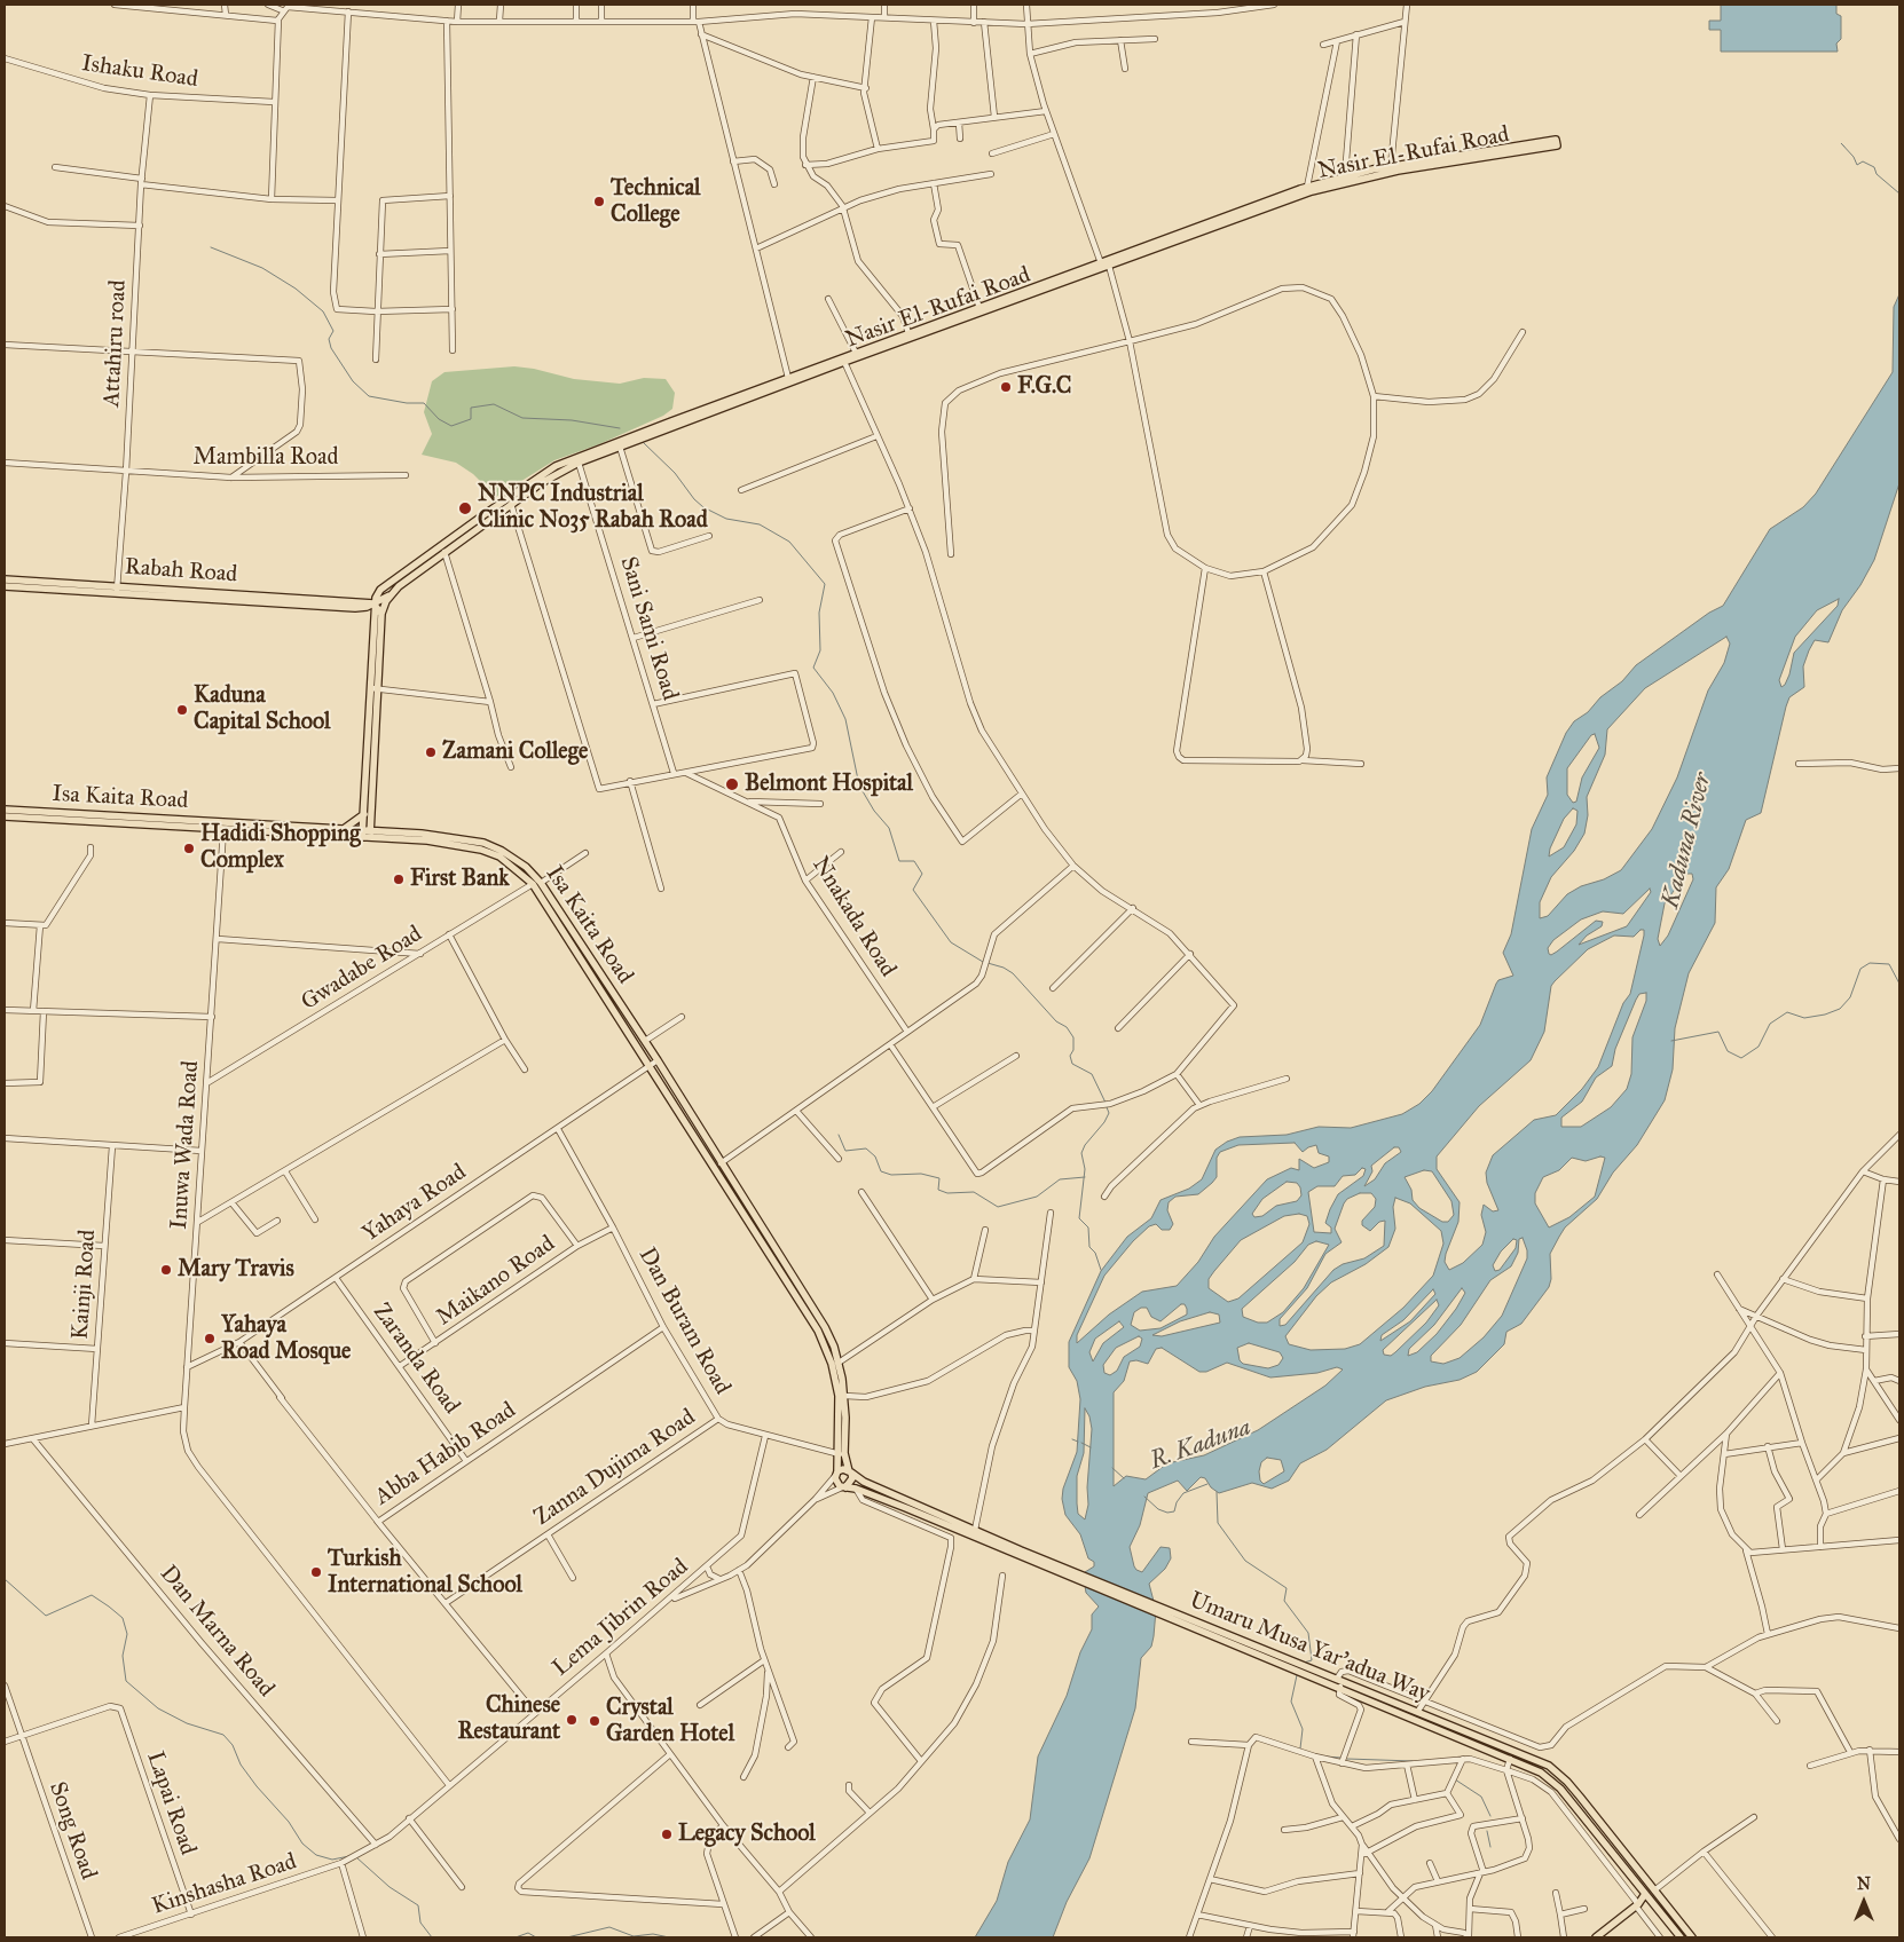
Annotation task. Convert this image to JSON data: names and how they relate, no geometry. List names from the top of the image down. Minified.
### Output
{"streets":{"main road":["Nasir El-Rufai Road","Rabah Road","Isa Kaita Road","Umaru Musa Yar'adua Way"],"street":["Ishaku Road","Attahiru road","Mambilla Road","Sani Sami Road","Nnakada Road","Gwadabe Road","Inuwa Wada Road","Yahaya Road","Maikano Road","Kainji Road","Dan Buram Road","Zaranda Road","Abba Habib Road","Zanna Dujima Road","Lema Jibrin Road","Dan Marna Road","Lapai Road","Song Road","Kinshasha Road"]},"crossings":[["Ishaku Road","Attahiru road"],["Nasir El-Rufai Road","Rabah Road"],["Nasir El-Rufai Road","Sani Sami Road"],["Attahiru road","Mambilla Road"],["Attahiru road","Rabah Road"],["Isa Kaita Road","Gwadabe Road"],["Isa Kaita Road","Inuwa Wada Road"],["Isa Kaita Road","Yahaya Road"],["Isa Kaita Road","Dan Buram Road"],["Isa Kaita Road","Umaru Musa Yar'adua Way"],["Gwadabe Road","Inuwa Wada Road"],["Inuwa Wada Road","Yahaya Road"],["Inuwa Wada Road","Lema Jibrin Road"],["Yahaya Road","Dan Buram Road"],["Yahaya Road","Zaranda Road"],["Maikano Road","Dan Buram Road"],["Maikano Road","Zaranda Road"],["Dan Buram Road","Abba Habib Road"],["Dan Buram Road","Zanna Dujima Road"],["Dan Buram Road","Lema Jibrin Road"],["Zaranda Road","Abba Habib Road"],["Lema Jibrin Road","Dan Marna Road"],["Lema Jibrin Road","Kinshasha Road"],["Lapai Road","Song Road"],["Lapai Road","Kinshasha Road"]],"water":["Kaduna River","R. Kaduna"],"places":["Technical College","F.G.C","NNPC Industrial Clinic No35 Rabah Road","Kaduna Capital School","Zamani College","Belmont Hospital","Hadidi Shopping Complex","First Bank","Mary Travis","Yahaya Road Mosque","Turkish International School","Chinese Restaurant","Crystal Garden Hotel","Legacy School"],"north":"top"}
